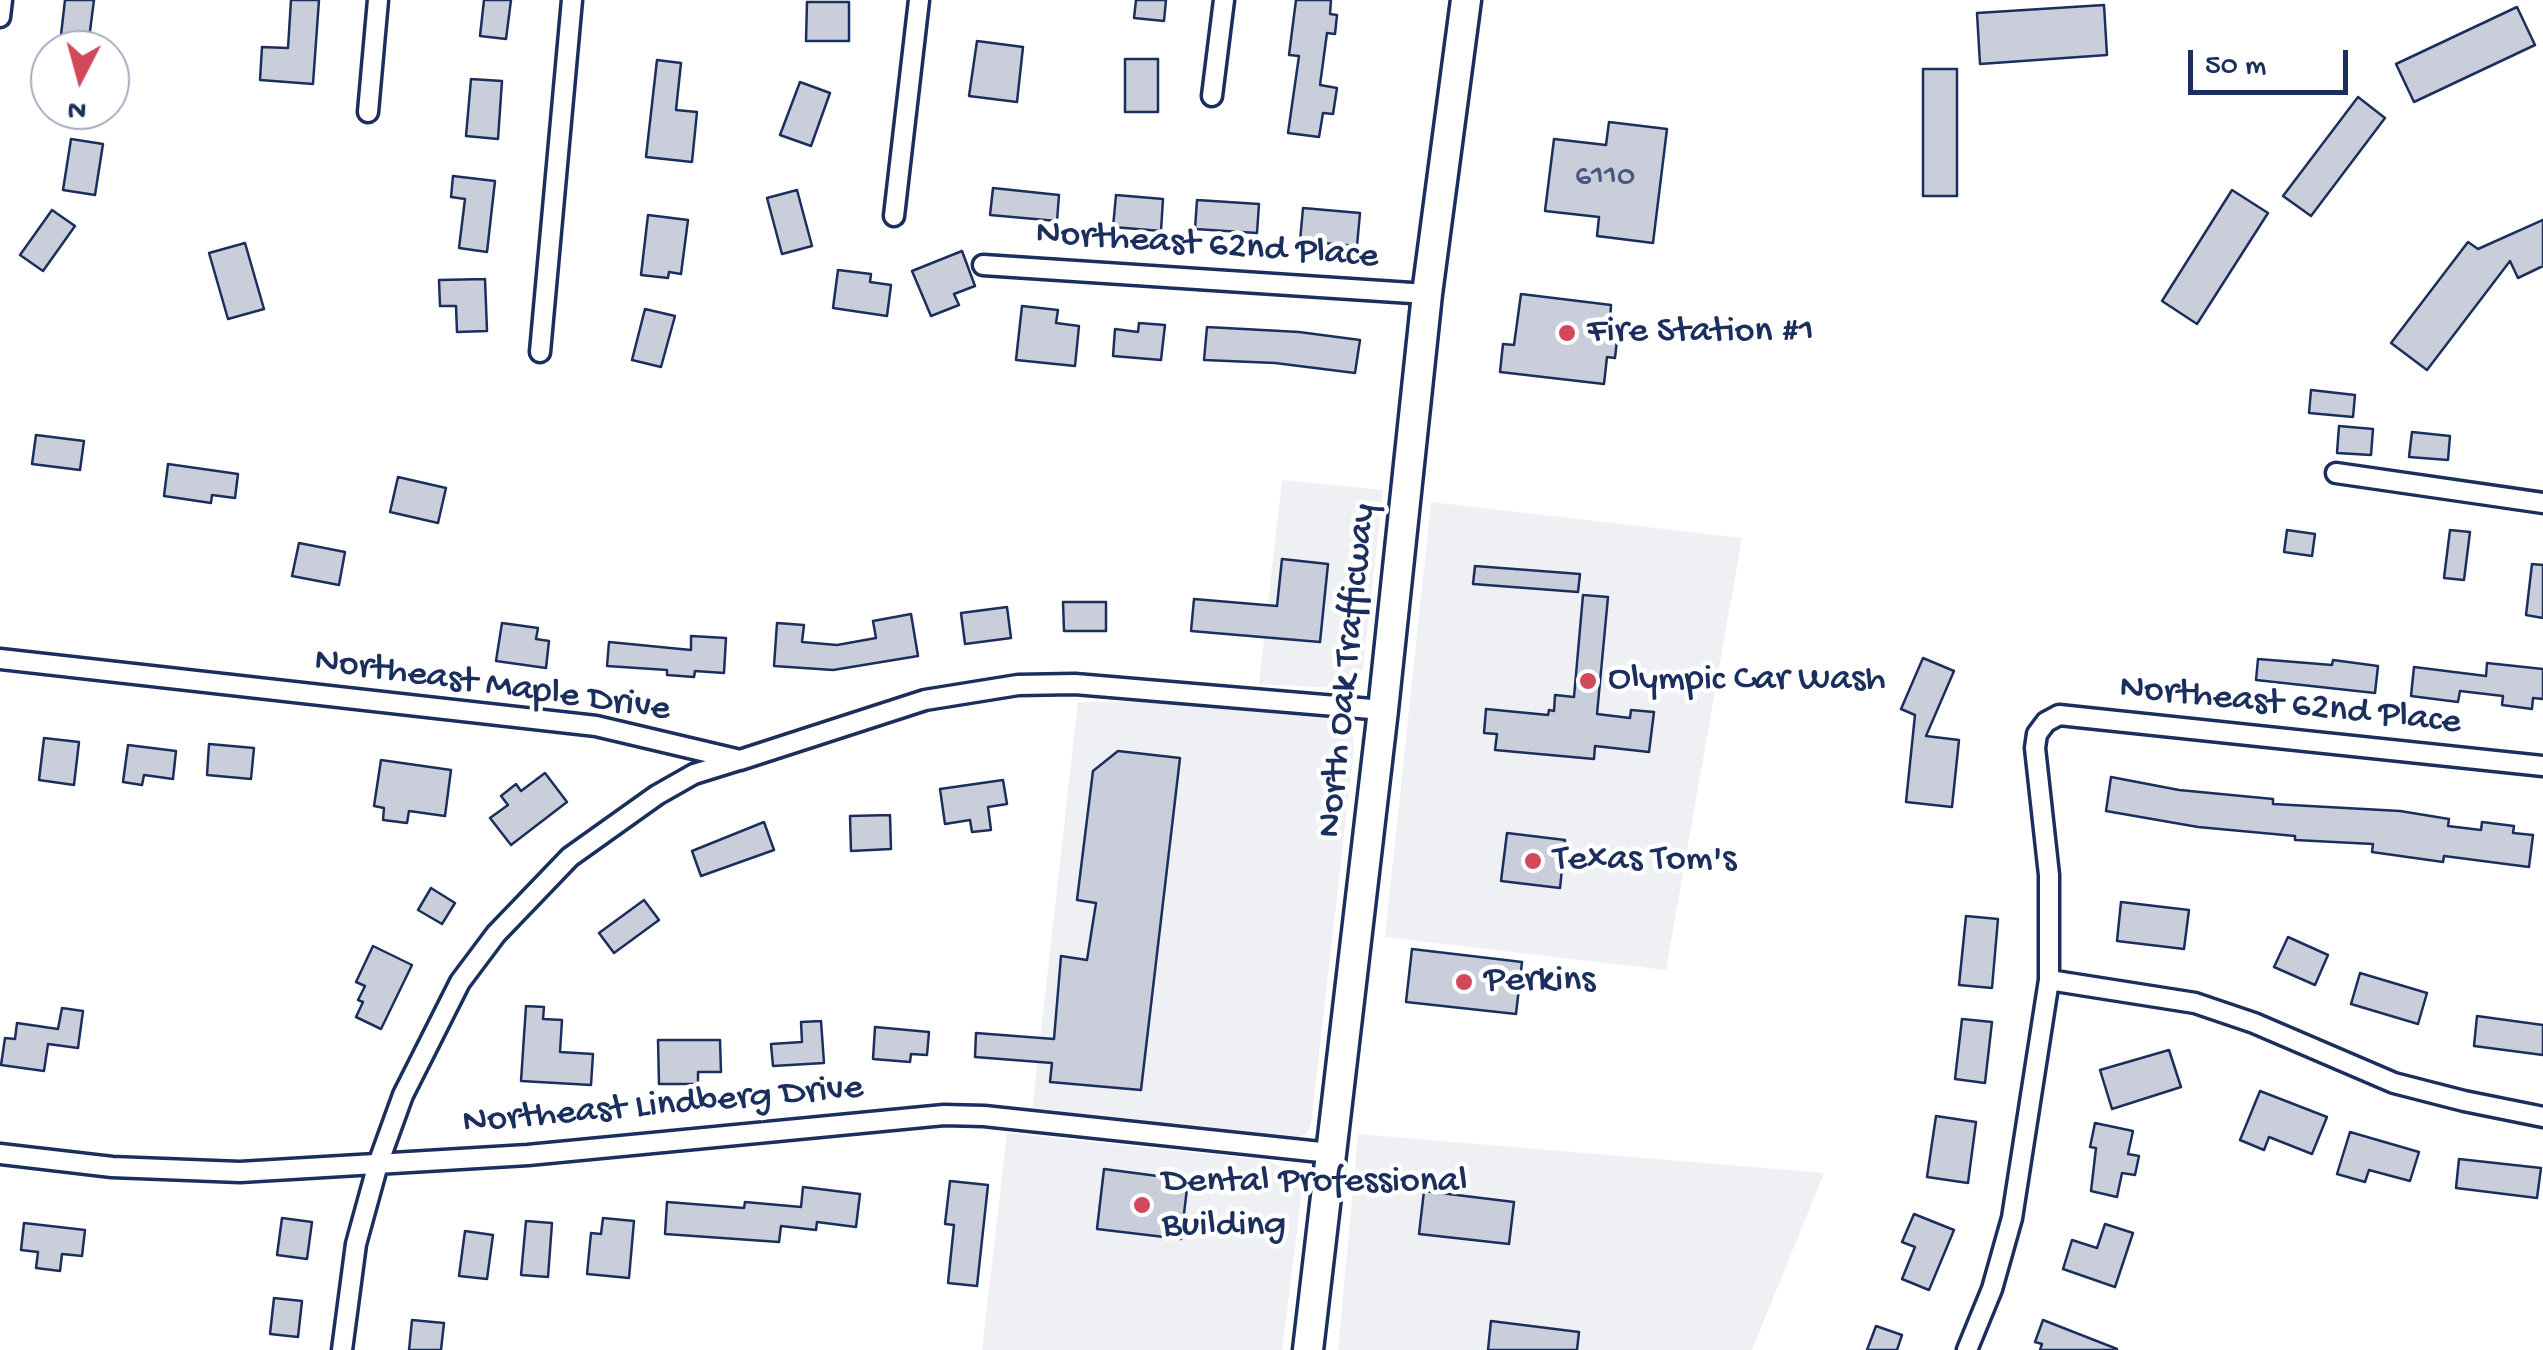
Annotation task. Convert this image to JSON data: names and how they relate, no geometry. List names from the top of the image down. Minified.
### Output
{"streets":{"main road":["North Oak Trafficway"],"street":["Northeast 62nd Place","Northeast Maple Drive","Northeast Lindberg Drive"]},"crossings":[["Northeast 62nd Place","North Oak Trafficway"],["North Oak Trafficway","Northeast Lindberg Drive"]],"places":["Fire Station #1","Olympic Car Wash","Texas Tom's","Perkins","Dental Professional Building"],"house_numbers":["6110"],"scale_bar":"50 m","north":"bottom"}
